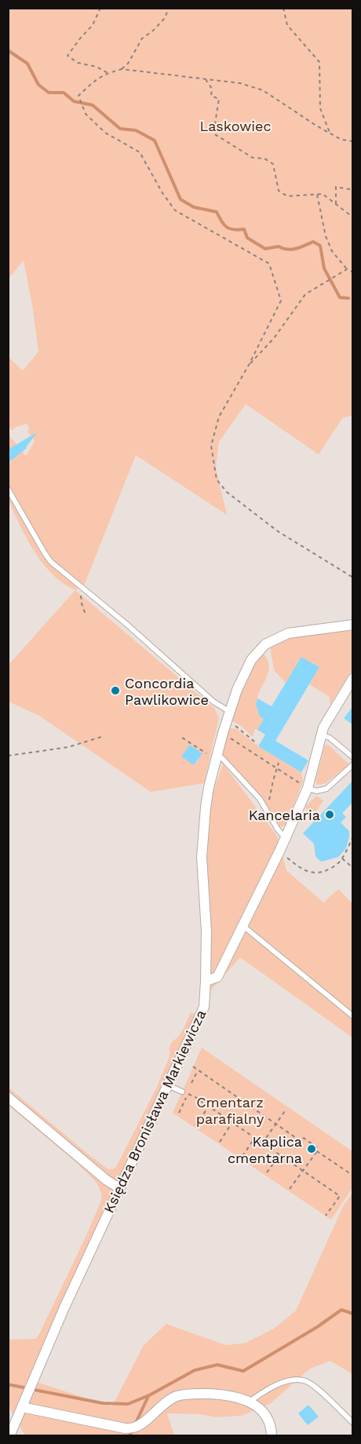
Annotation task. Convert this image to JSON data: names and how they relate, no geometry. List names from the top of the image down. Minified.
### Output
{"streets":{"street":["Księdza Bronisława Markiewicza"]},"parks":["Laskowiec","Cmentarz parafialny"],"places":["Concordia Pawlikowice","Kancelaria","Kaplica cmentarna"]}
